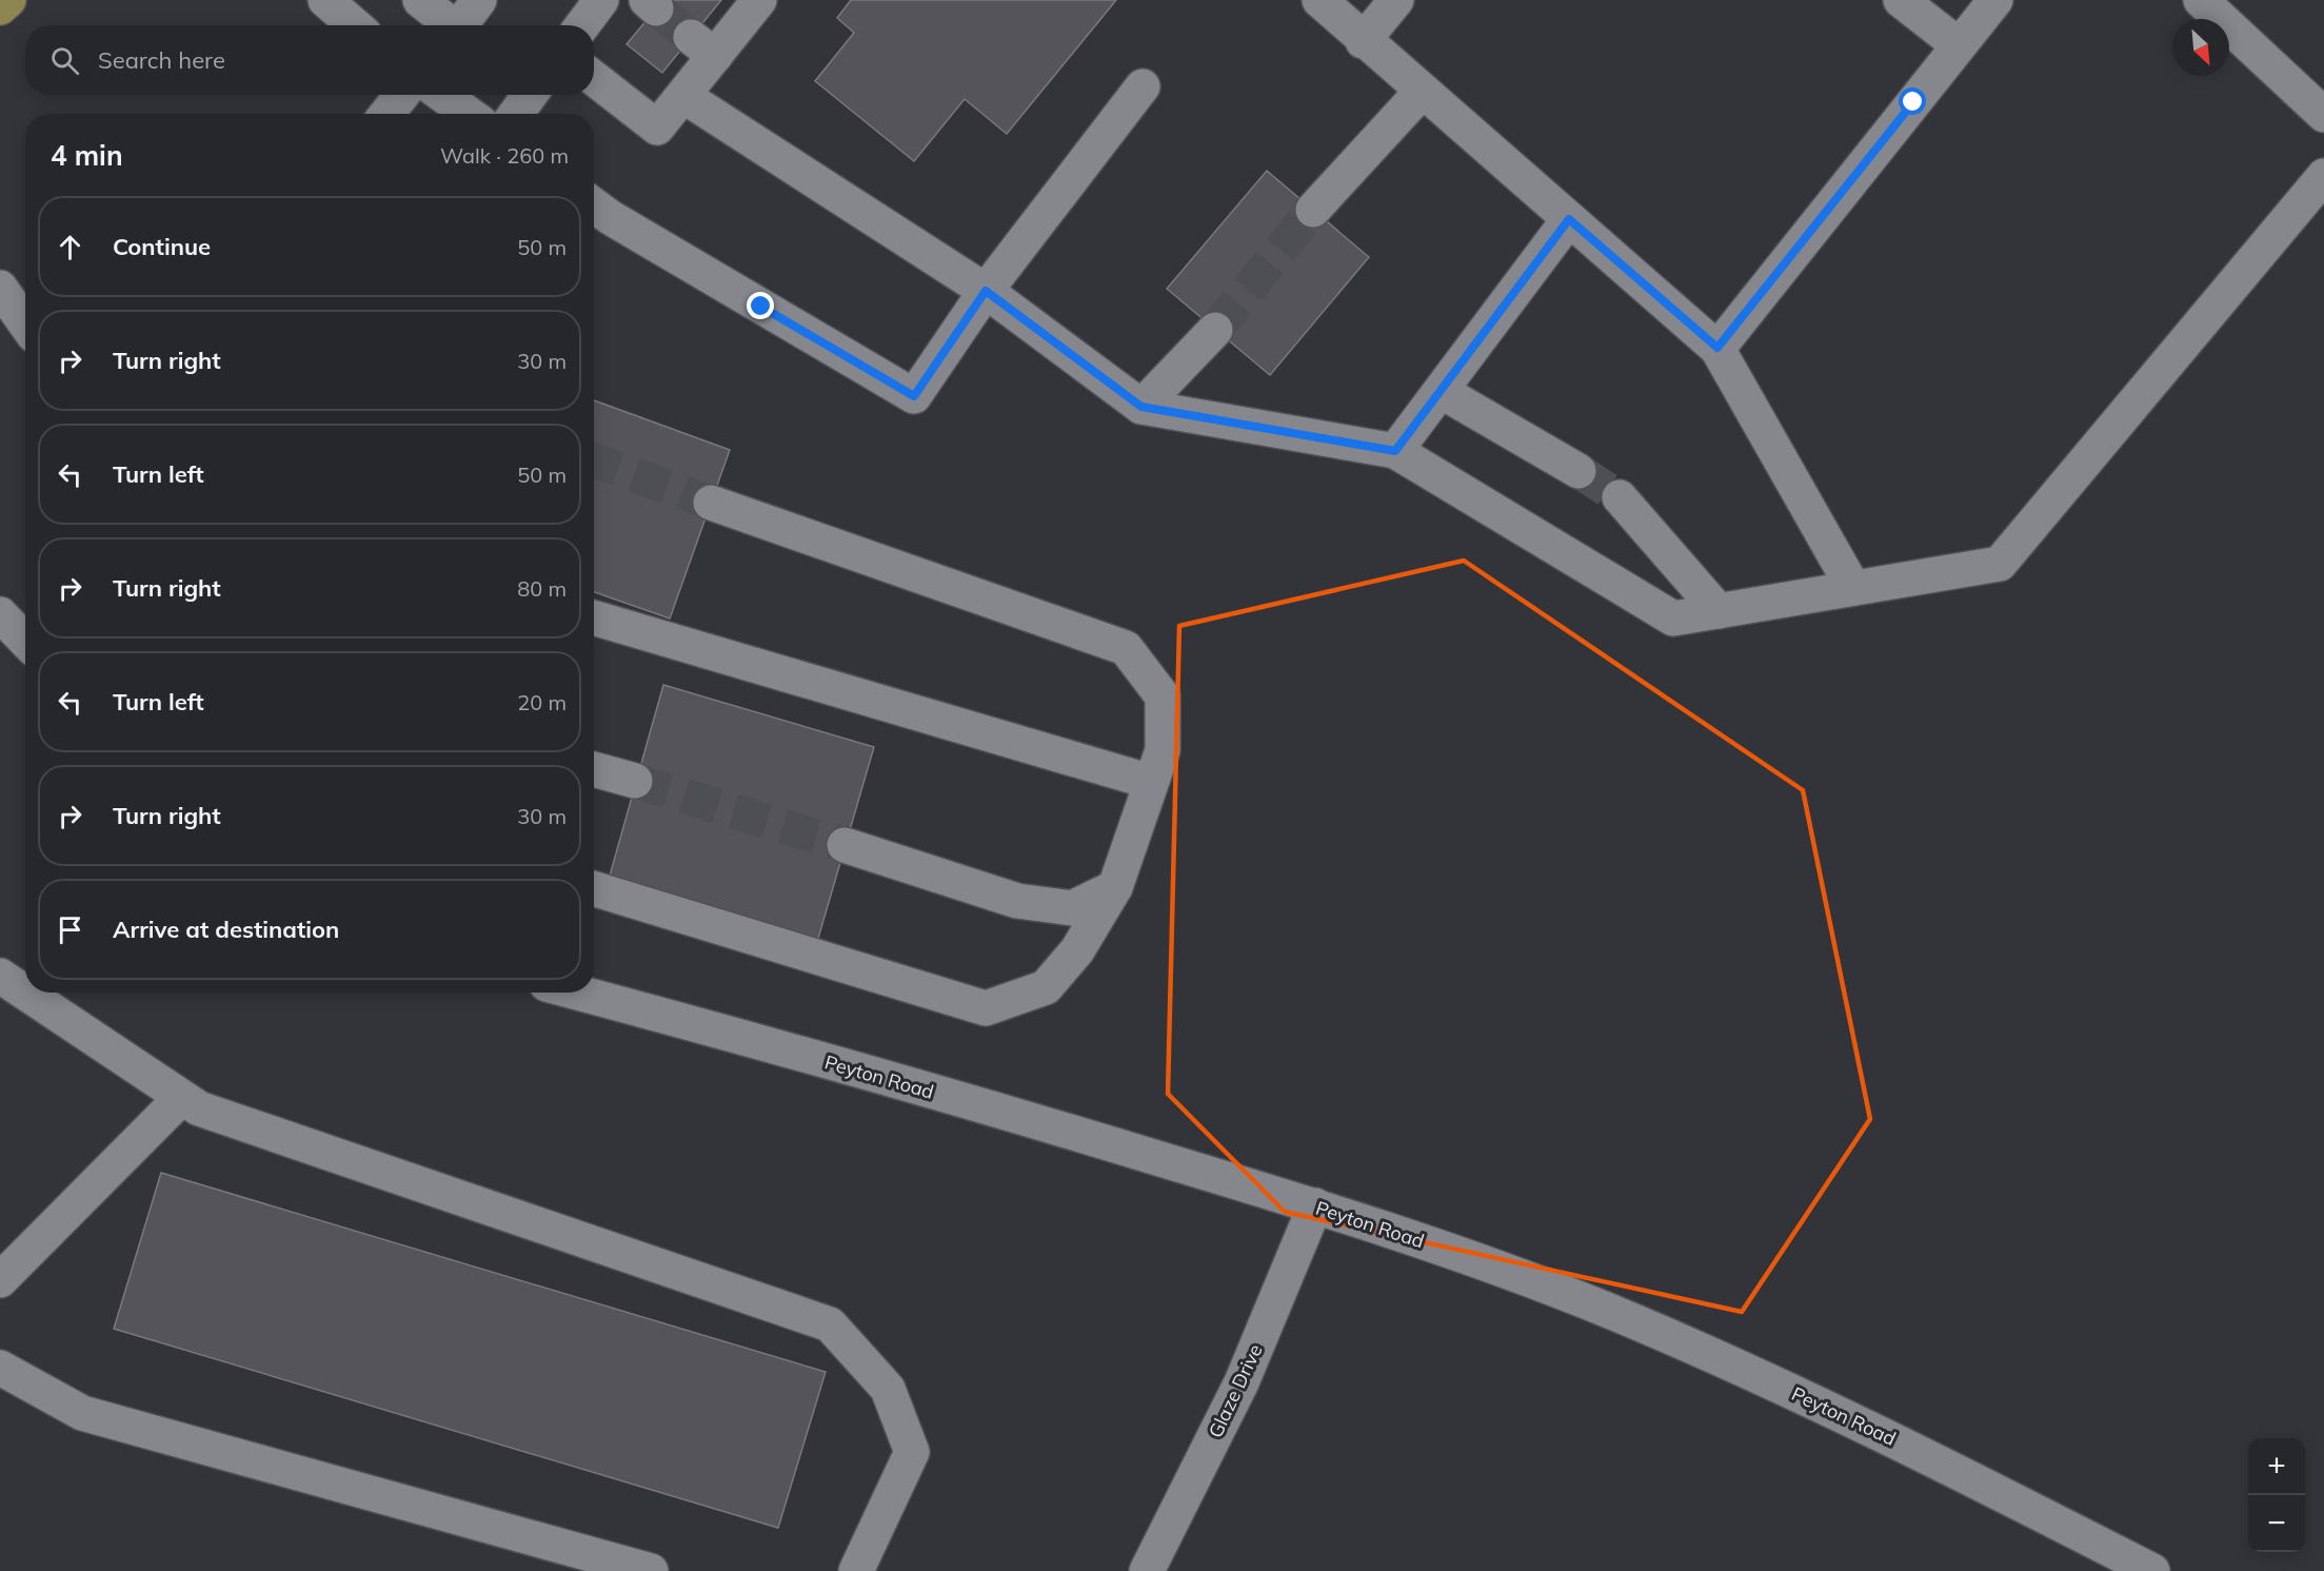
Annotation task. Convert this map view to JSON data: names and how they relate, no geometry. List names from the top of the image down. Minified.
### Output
{"streets":{"street":["Peyton Road","Glaze Drive"]},"crossings":[["Peyton Road","Glaze Drive"]],"north":"bottom right","page":{"search":"Search here","heading":["4 min","Walk · 260 m"],"list":[["Continue","50 m"],["Turn right","30 m"],["Turn left","50 m"],["Turn right","80 m"],["Turn left","20 m"],["Turn right","30 m"],"Arrive at destination"],"map_buttons":["+","−"]}}
